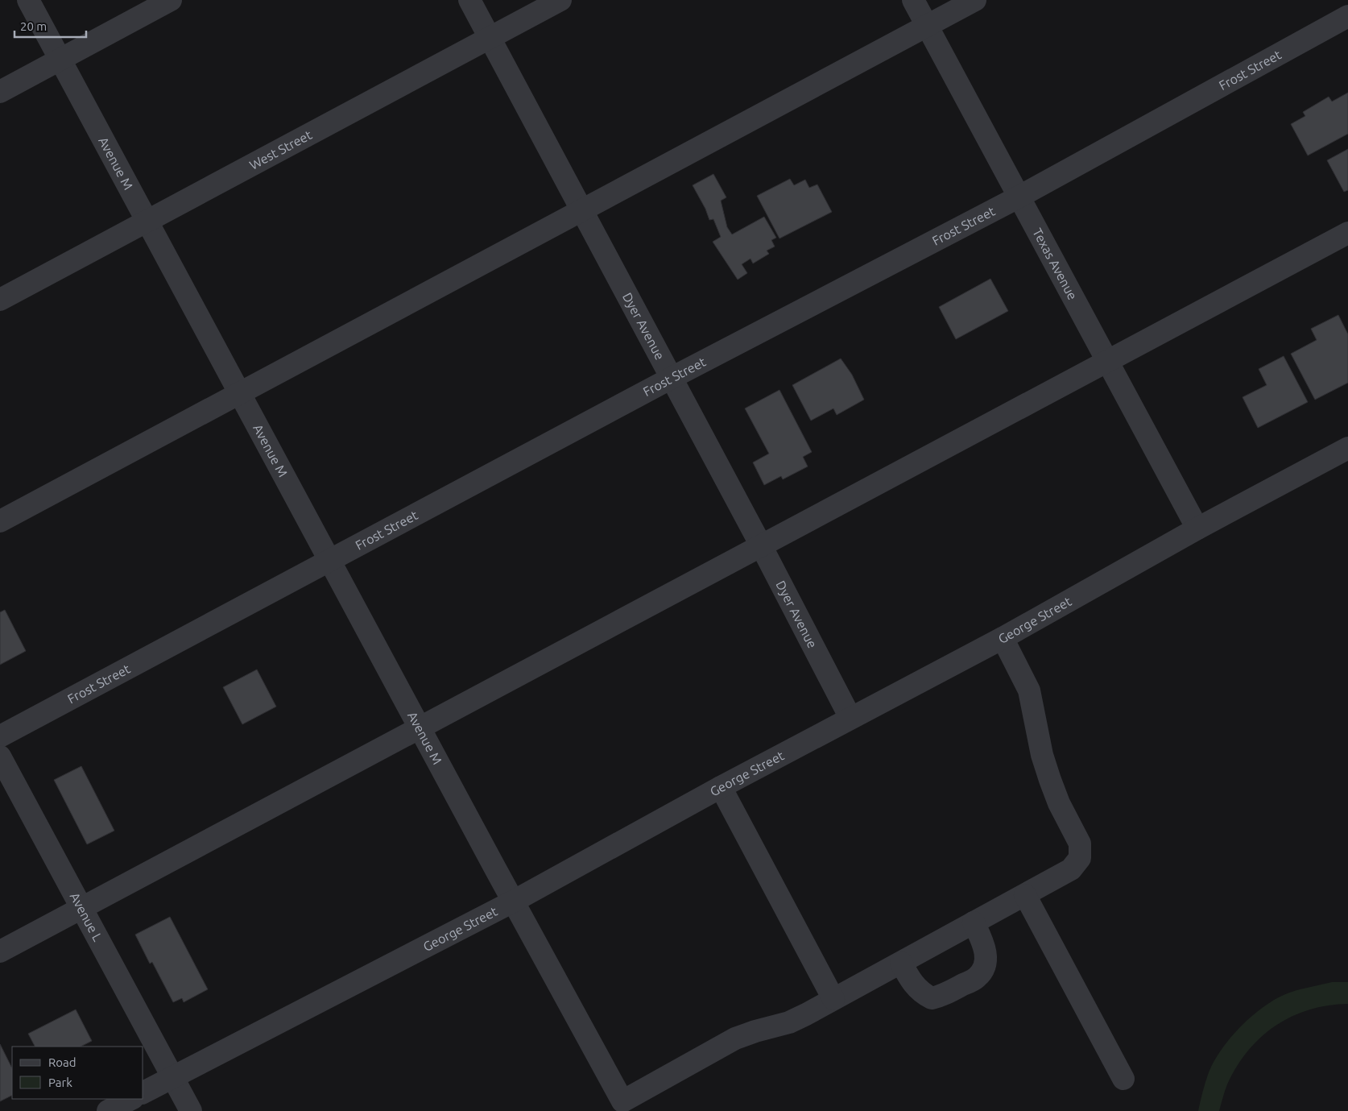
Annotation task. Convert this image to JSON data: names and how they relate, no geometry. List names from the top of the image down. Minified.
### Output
{"streets":{"street":["Frost Street","West Street","Avenue M","Texas Avenue","Dyer Avenue","George Street","Avenue L"]},"crossings":[["Frost Street","Avenue M"],["Frost Street","Texas Avenue"],["Frost Street","Dyer Avenue"],["West Street","Avenue M"],["West Street","Dyer Avenue"],["Avenue M","George Street"],["Texas Avenue","George Street"],["Dyer Avenue","George Street"],["George Street","Avenue L"]],"legend":["Road","Park"],"scale_bar":"20 m"}
